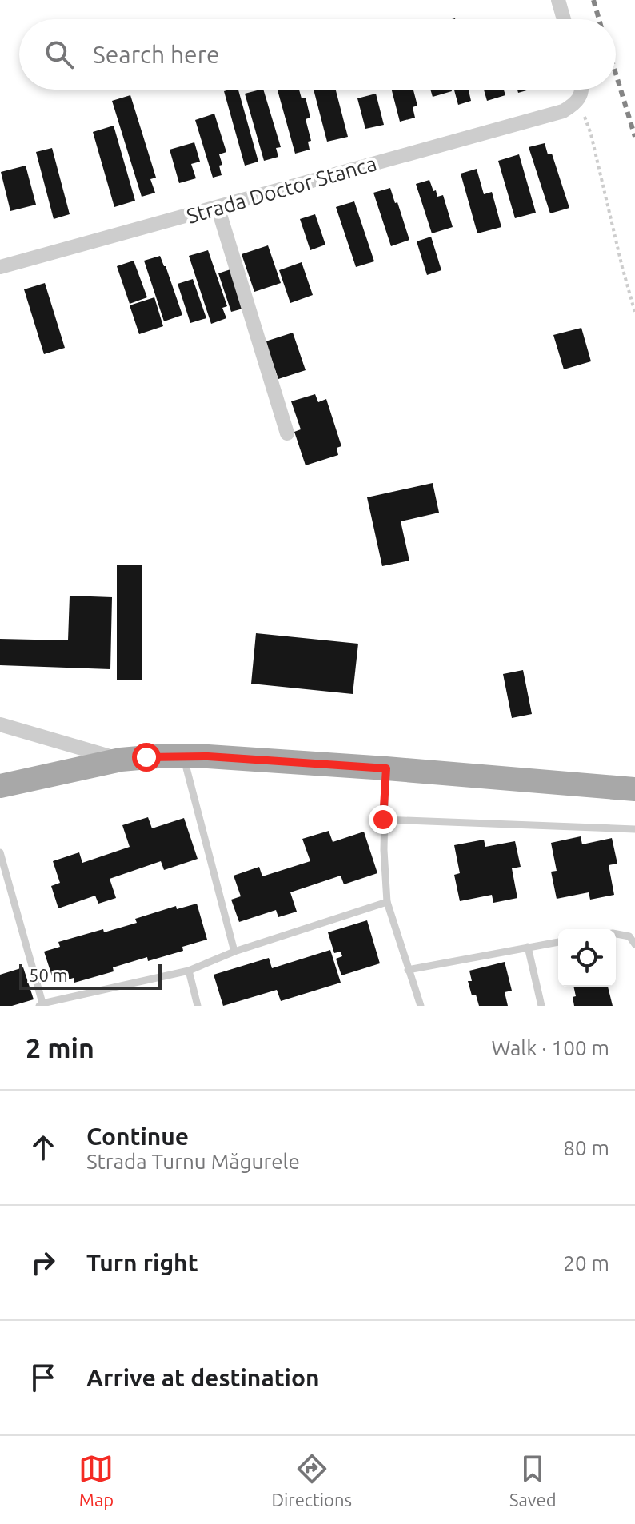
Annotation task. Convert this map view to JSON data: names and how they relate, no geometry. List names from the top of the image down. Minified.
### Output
{"streets":{"street":["Strada Doctor Stanca"]},"scale_bar":"50 m","page":{"search":"Search here","scale":"50 m","heading":["2 min","Walk · 100 m"],"list":[["Continue","Strada Turnu Măgurele","80 m"],["Turn right","20 m"],"Arrive at destination"],"nav":["Map","Directions","Saved"]}}
